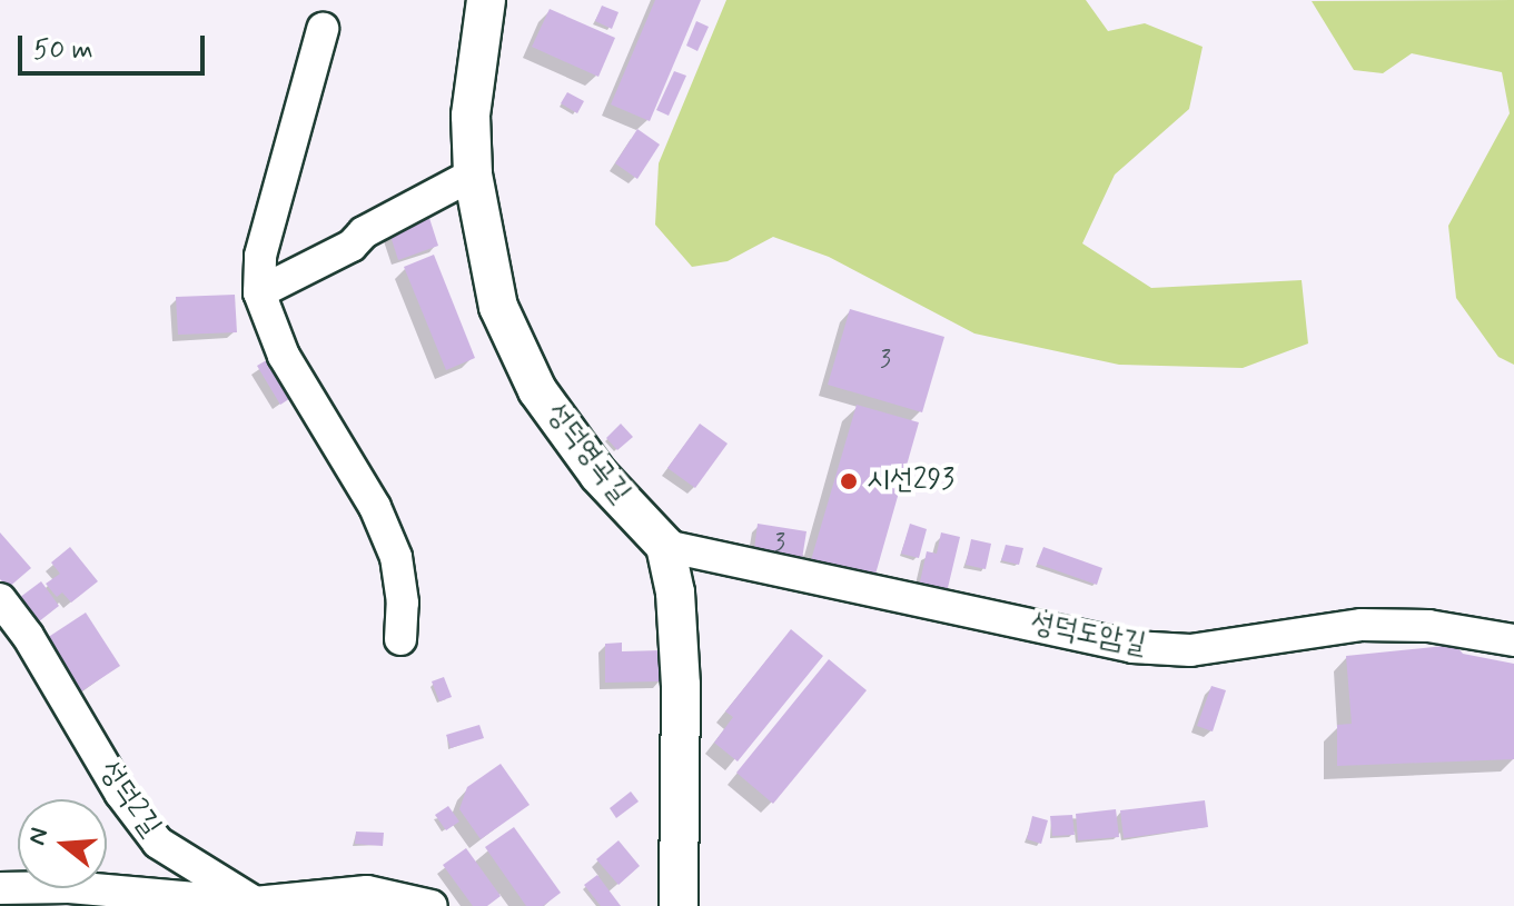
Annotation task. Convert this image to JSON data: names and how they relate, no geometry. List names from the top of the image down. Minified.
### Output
{"streets":{"main road":["성덕영곡길"],"street":["성덕도암길","성덕2길"]},"crossings":[["성덕영곡길","성덕도암길"]],"places":["시선293"],"house_numbers":["3","3"],"scale_bar":"50 m","north":"left"}
